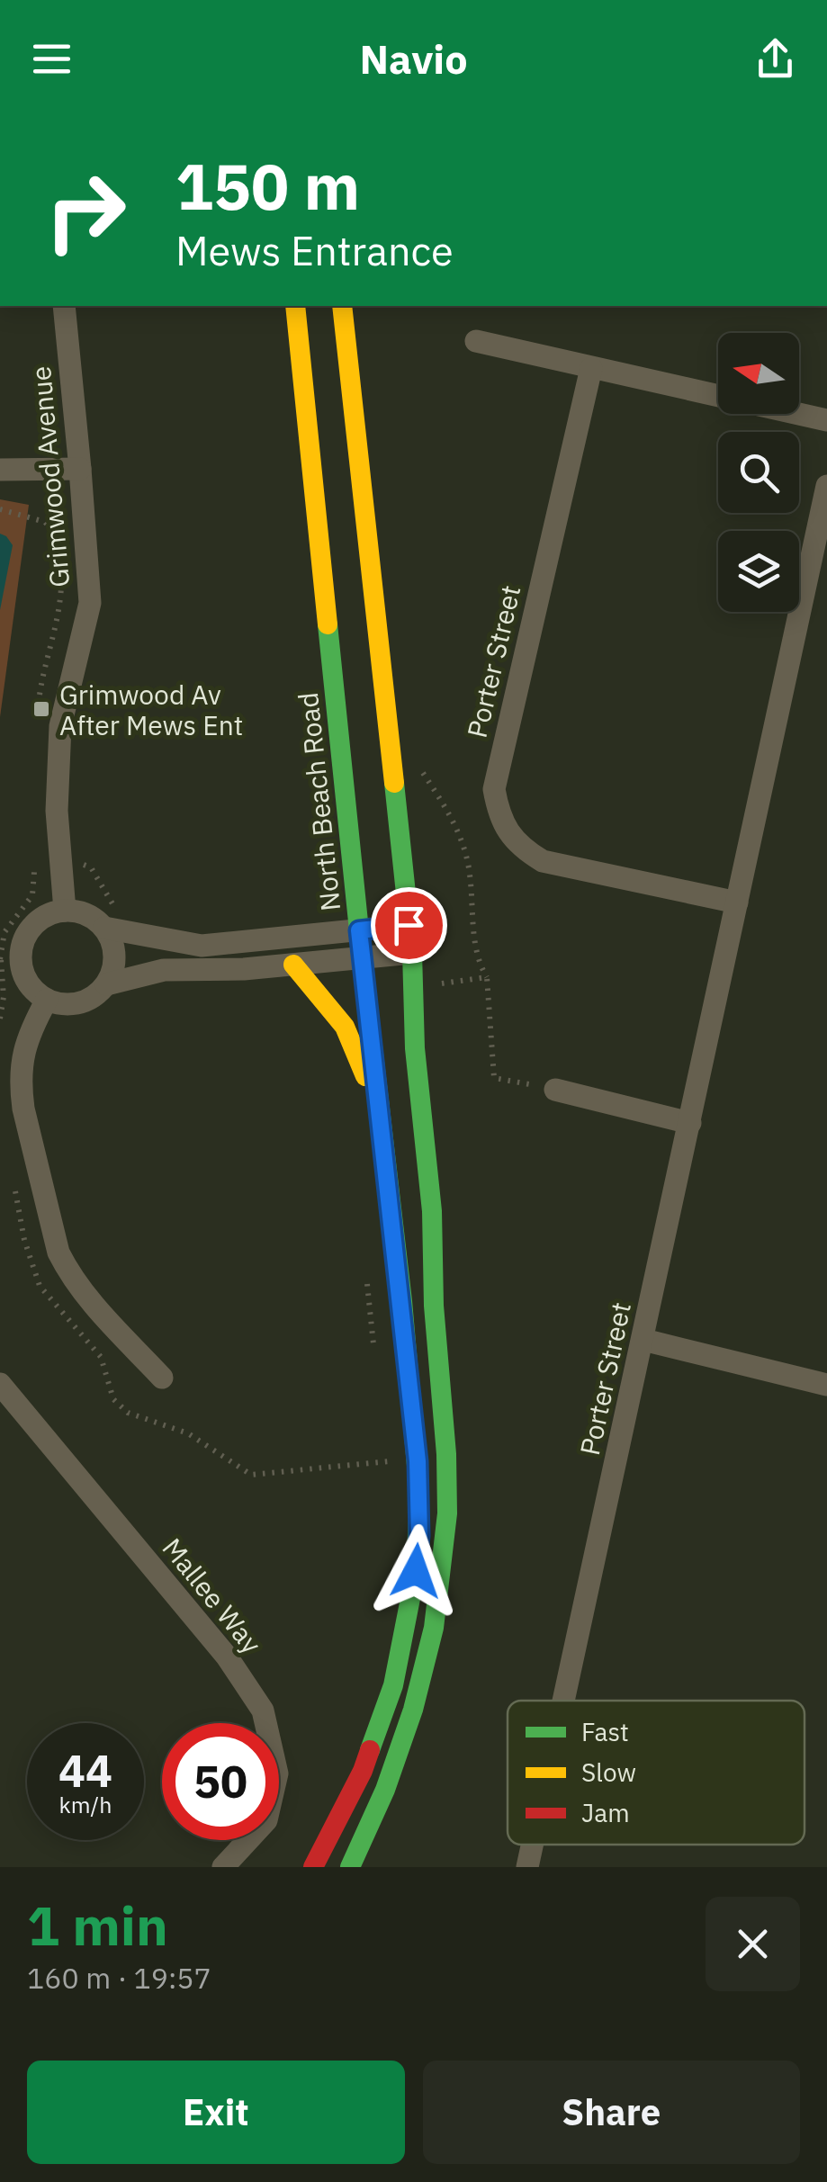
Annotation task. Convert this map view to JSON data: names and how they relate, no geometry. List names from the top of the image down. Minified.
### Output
{"streets":{"main road":["North Beach Road"],"street":["Grimwood Avenue","Porter Street","Mallee Way"]},"places":{"transit":["Grimwood Av After Mews Ent"]},"legend":["Fast","Slow","Jam"],"north":"left","page":{"header":"Navio","turn":["150 m","Mews Entrance"],"speed":"44 km/h","limit":"50","heading":["1 min","160 m · 19:57"],"buttons":["Exit","Share"]}}
